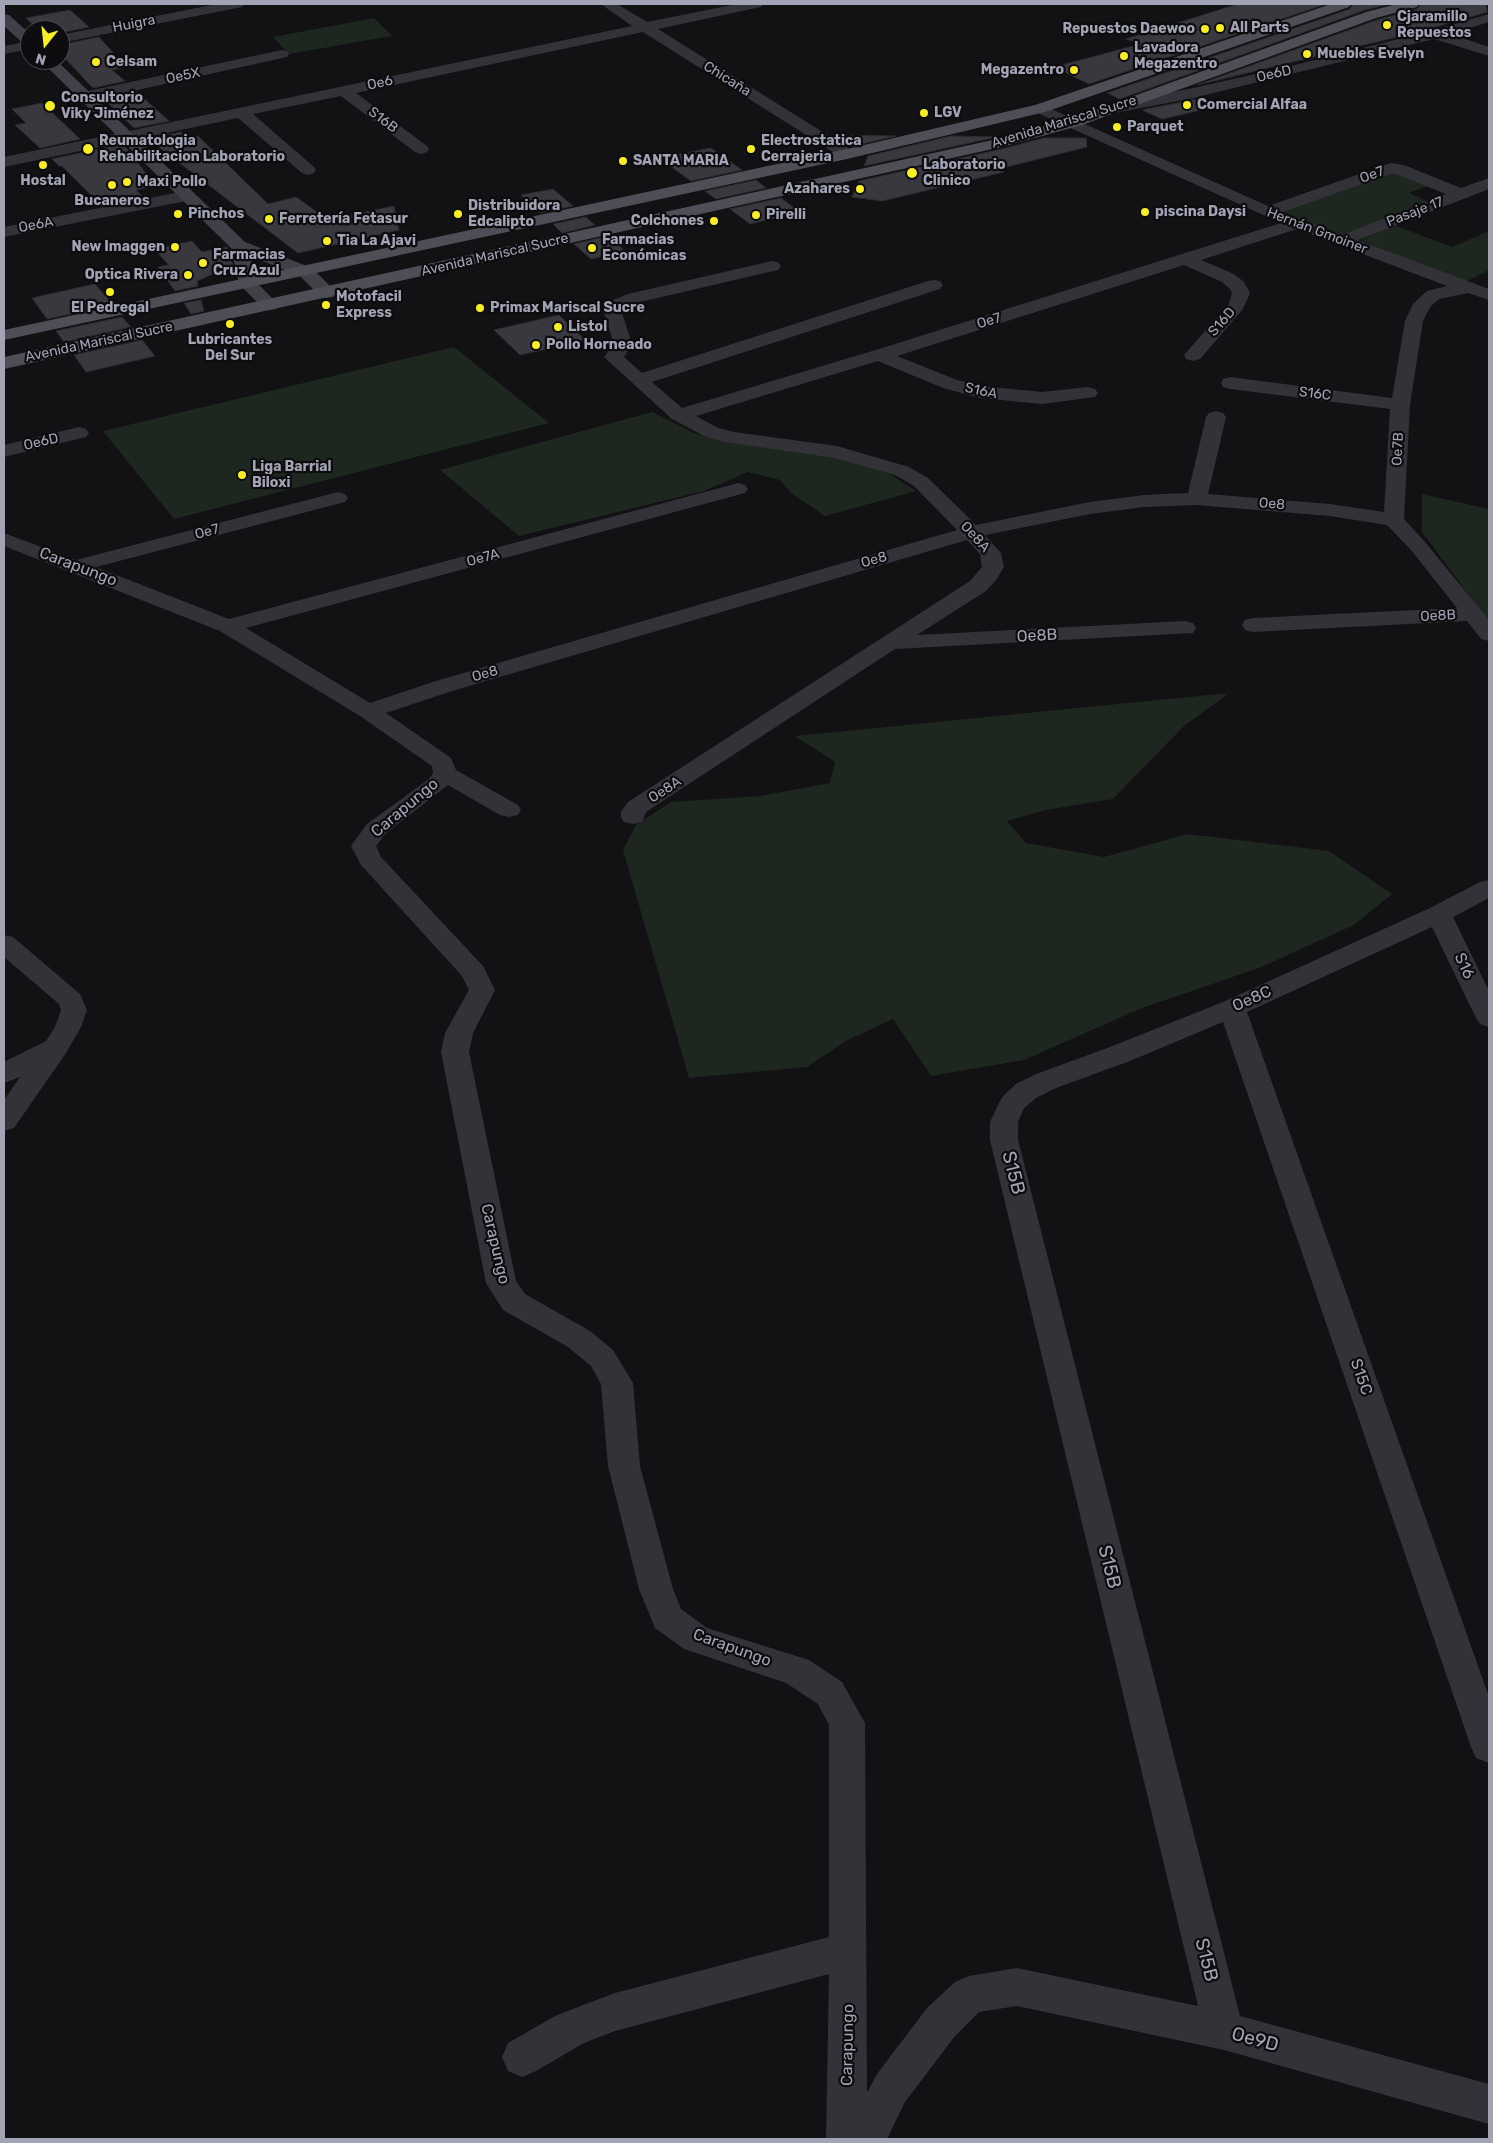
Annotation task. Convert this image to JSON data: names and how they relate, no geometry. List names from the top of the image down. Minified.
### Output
{"streets":{"main road":["Avenida Mariscal Sucre"],"street":["Huigra","Oe6D","Oe5X","Chicaña","Oe6","S16B","Oe7","Pasaje 17","Oe6A","Hernán Gmoiner","S16D","S16A","S16C","Oe7B","Oe8","Oe8A","Oe7A","Carapungo","Oe8B","S16","Oe8C","S15B","S15C","Oe9D"]},"crossings":[["Oe6D","Avenida Mariscal Sucre"],["Chicaña","Oe6"],["Chicaña","Avenida Mariscal Sucre"],["Oe6","S16B"],["Avenida Mariscal Sucre","Hernán Gmoiner"],["Oe7","Pasaje 17"],["Oe7","Hernán Gmoiner"],["Oe7","S16D"],["Oe7","S16A"],["Oe7","Oe8A"],["Oe7","Carapungo"],["Pasaje 17","Hernán Gmoiner"],["Hernán Gmoiner","Oe7B"],["S16C","Oe7B"],["Oe7B","Oe8"],["Oe8","Oe8A"],["Oe8","Carapungo"],["Oe8A","Oe8B"],["Oe7A","Carapungo"],["S16","Oe8C"],["Oe8C","S15B"],["Oe8C","S15C"],["S15B","Oe9D"]],"places":["Cjaramillo Repuestos","All Parts","Repuestos Daewoo","Muebles Evelyn","Lavadora Megazentro","Celsam","Megazentro","Comercial Alfaa","Consultorio Viky Jiménez","LGV","Parquet","Reumatologia Rehabilitacion Laboratorio","Electrostatica Cerrajeria","SANTA MARIA","Hostal","Laboratorio Clinico","Maxi Pollo","Bucaneros","Azahares","piscina Daysi","Pinchos","Distribuidora Edcalipto","Pirelli","Ferretería Fetasur","Colchones","Tia La Ajavi","New Imaggen","Farmacias Económicas","Farmacias Cruz Azul","Optica Rivera","El Pedregal","Motofacil Express","Primax Mariscal Sucre","Lubricantes Del Sur","Listol","Pollo Horneado","Liga Barrial Biloxi"],"north":"bottom"}
